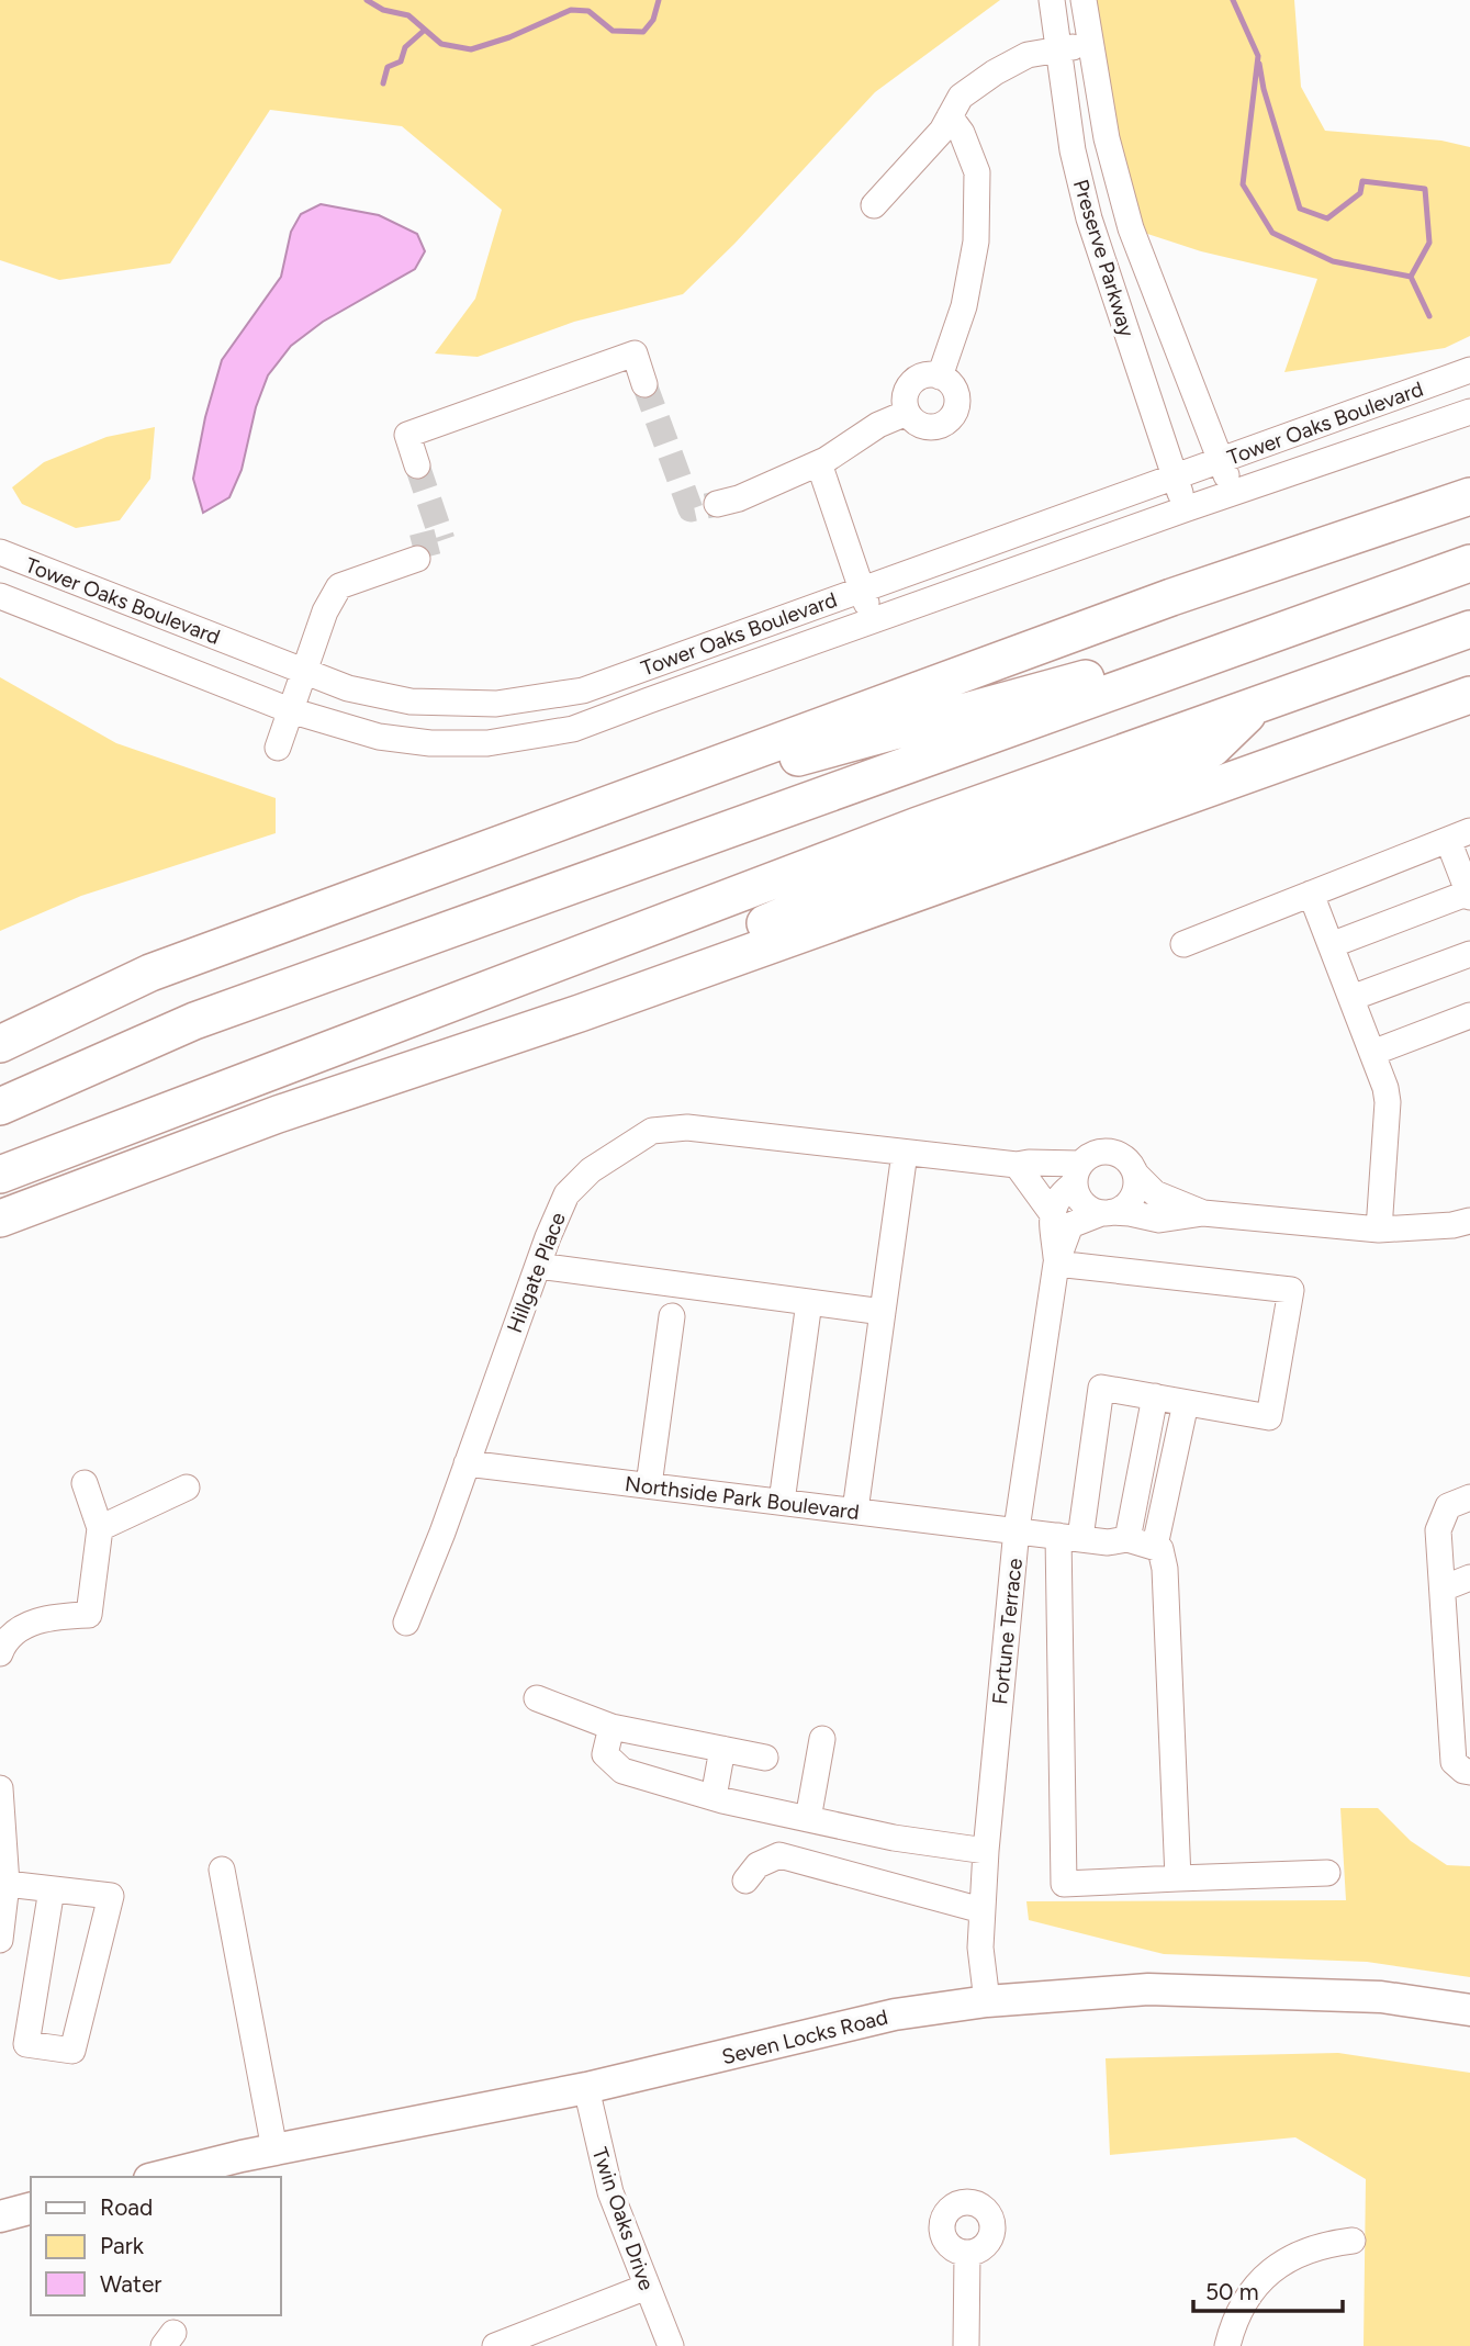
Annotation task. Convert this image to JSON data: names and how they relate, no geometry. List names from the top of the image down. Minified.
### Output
{"streets":{"main road":["Seven Locks Road"],"street":["Preserve Parkway","Tower Oaks Boulevard","Hillgate Place","Northside Park Boulevard","Fortune Terrace","Twin Oaks Drive"]},"crossings":[["Preserve Parkway","Tower Oaks Boulevard"],["Hillgate Place","Northside Park Boulevard"],["Hillgate Place","Fortune Terrace"],["Northside Park Boulevard","Fortune Terrace"],["Fortune Terrace","Seven Locks Road"],["Seven Locks Road","Twin Oaks Drive"]],"legend":["Road","Park","Water"],"scale_bar":"50 m"}
